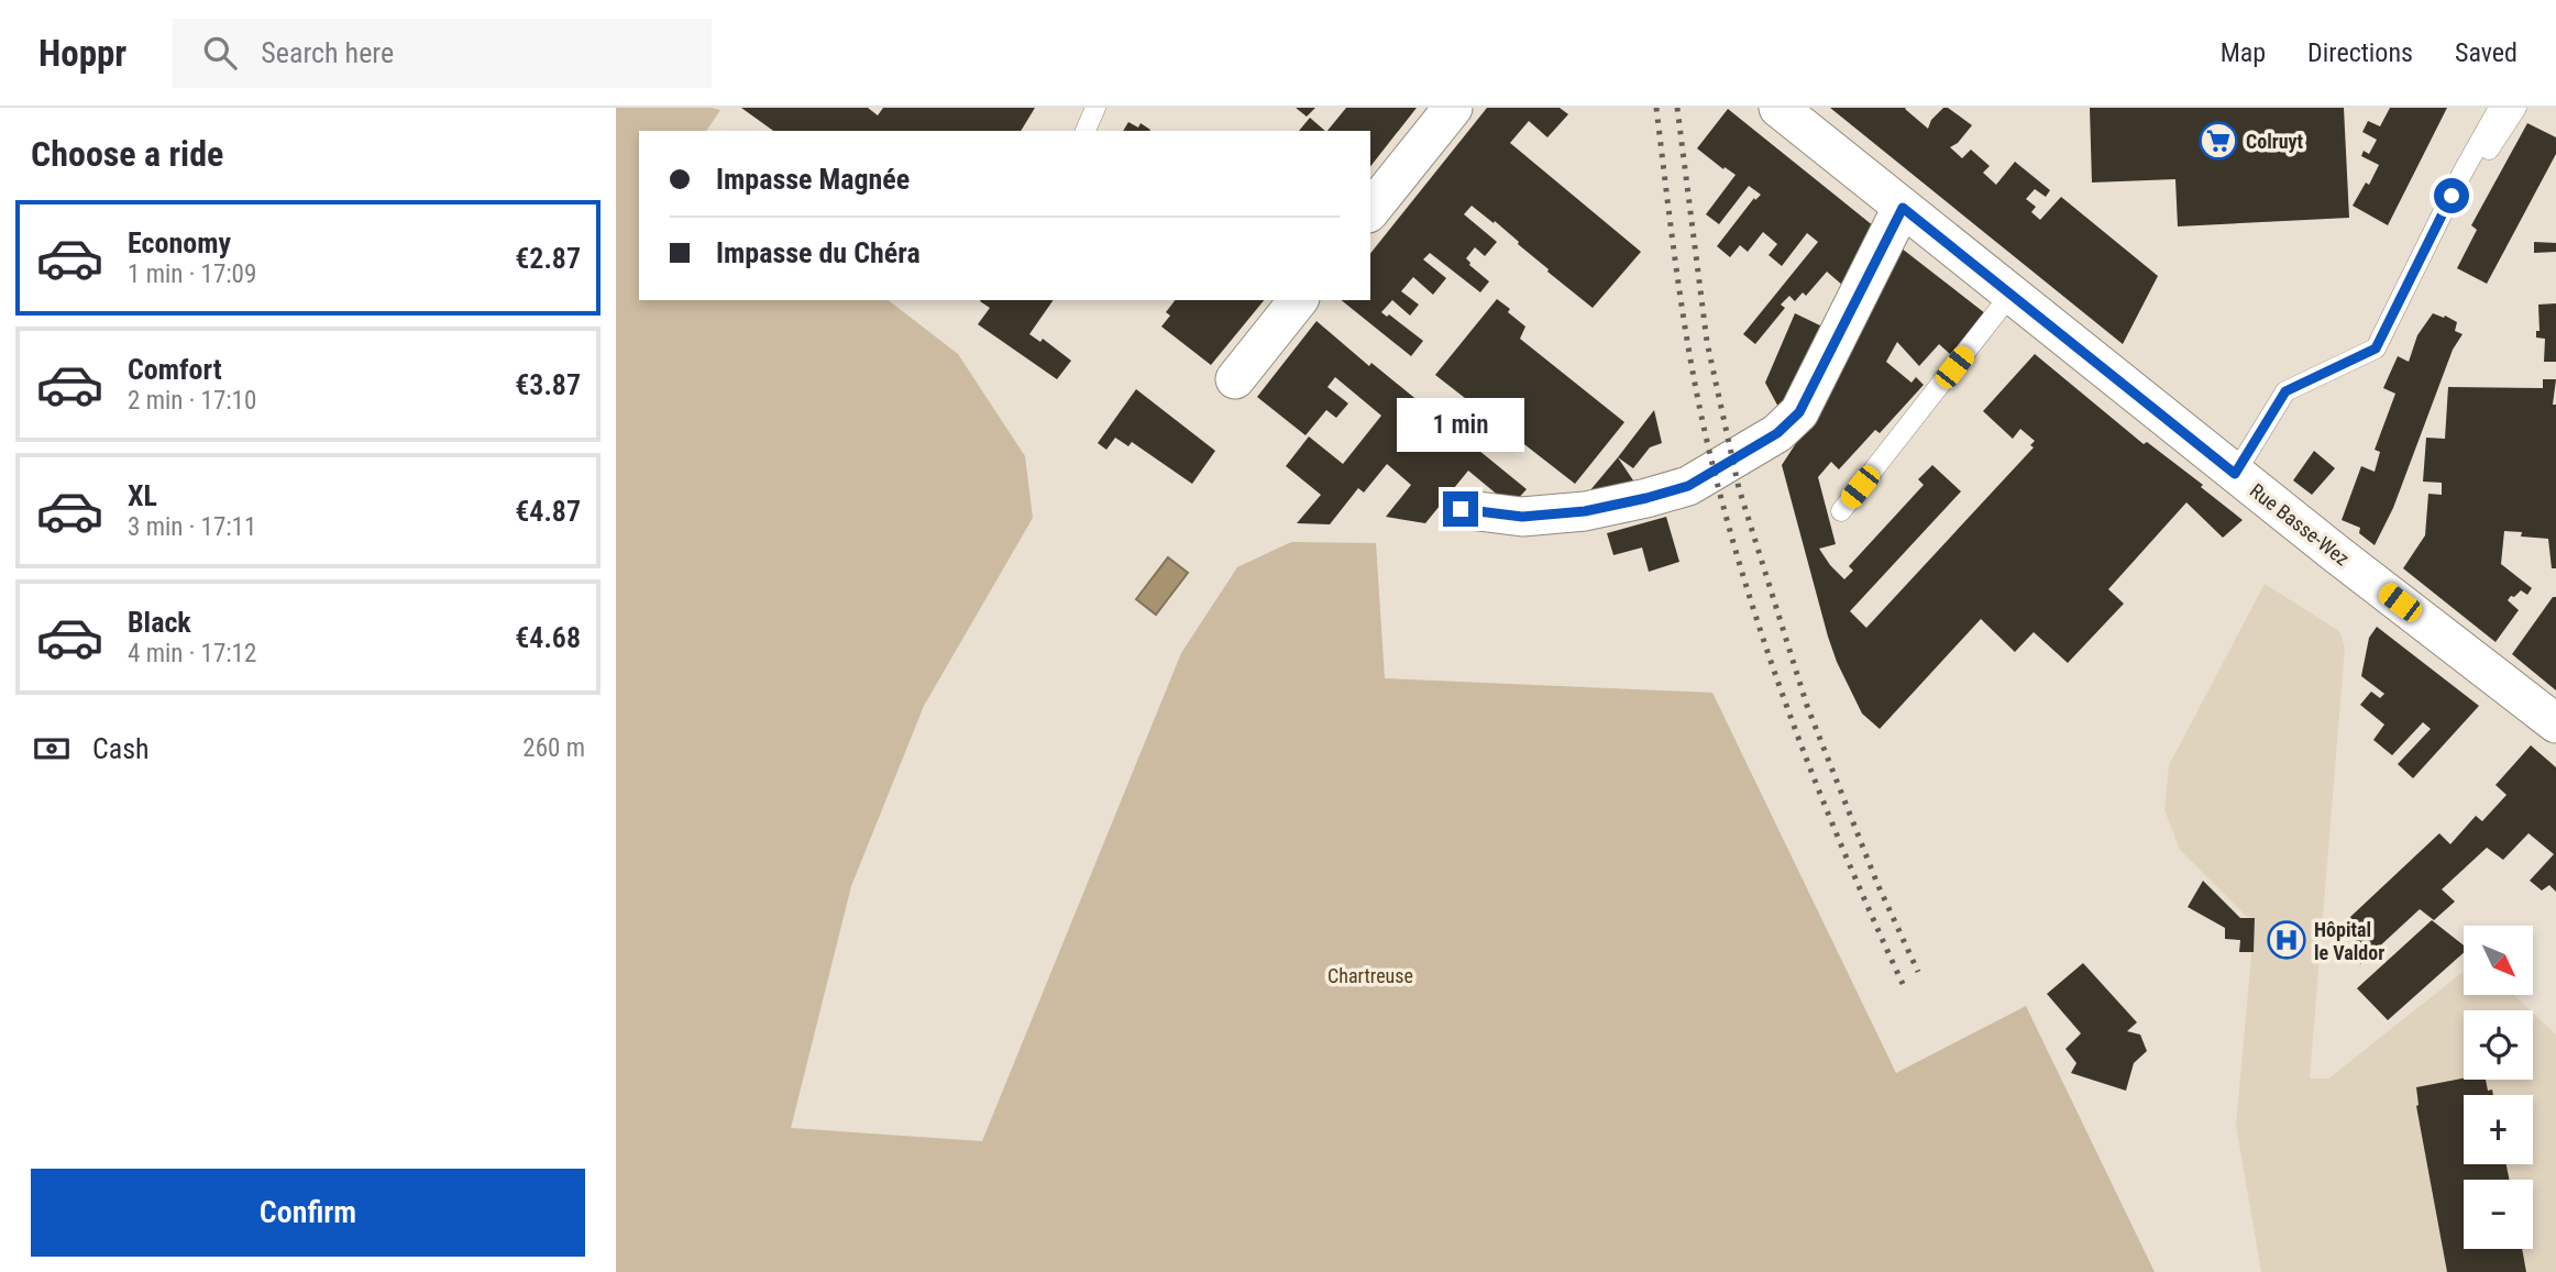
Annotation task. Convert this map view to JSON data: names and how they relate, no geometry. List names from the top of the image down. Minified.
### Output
{"streets":{"street":["Rue Basse-Wez"]},"parks":["Chartreuse"],"places":{"supermarket":["Colruyt"],"hospital":["Hôpital le Valdor"]},"north":"bottom right","page":{"header":"Hoppr","search":"Search here","nav":["Map","Directions","Saved"],"heading":"Choose a ride","banner":["Impasse Magnée","Impasse du Chéra"],"list":[{"name":"Economy","note":"1 min · 17:09","value":"€2.87"},{"name":"Comfort","note":"2 min · 17:10","value":"€3.87"},{"name":"XL","note":"3 min · 17:11","value":"€4.87"},{"name":"Black","note":"4 min · 17:12","value":"€4.68"}],"bubble":"1 min","pay":["Cash","260 m"],"map_buttons":["+","−"],"buttons":"Confirm"}}
